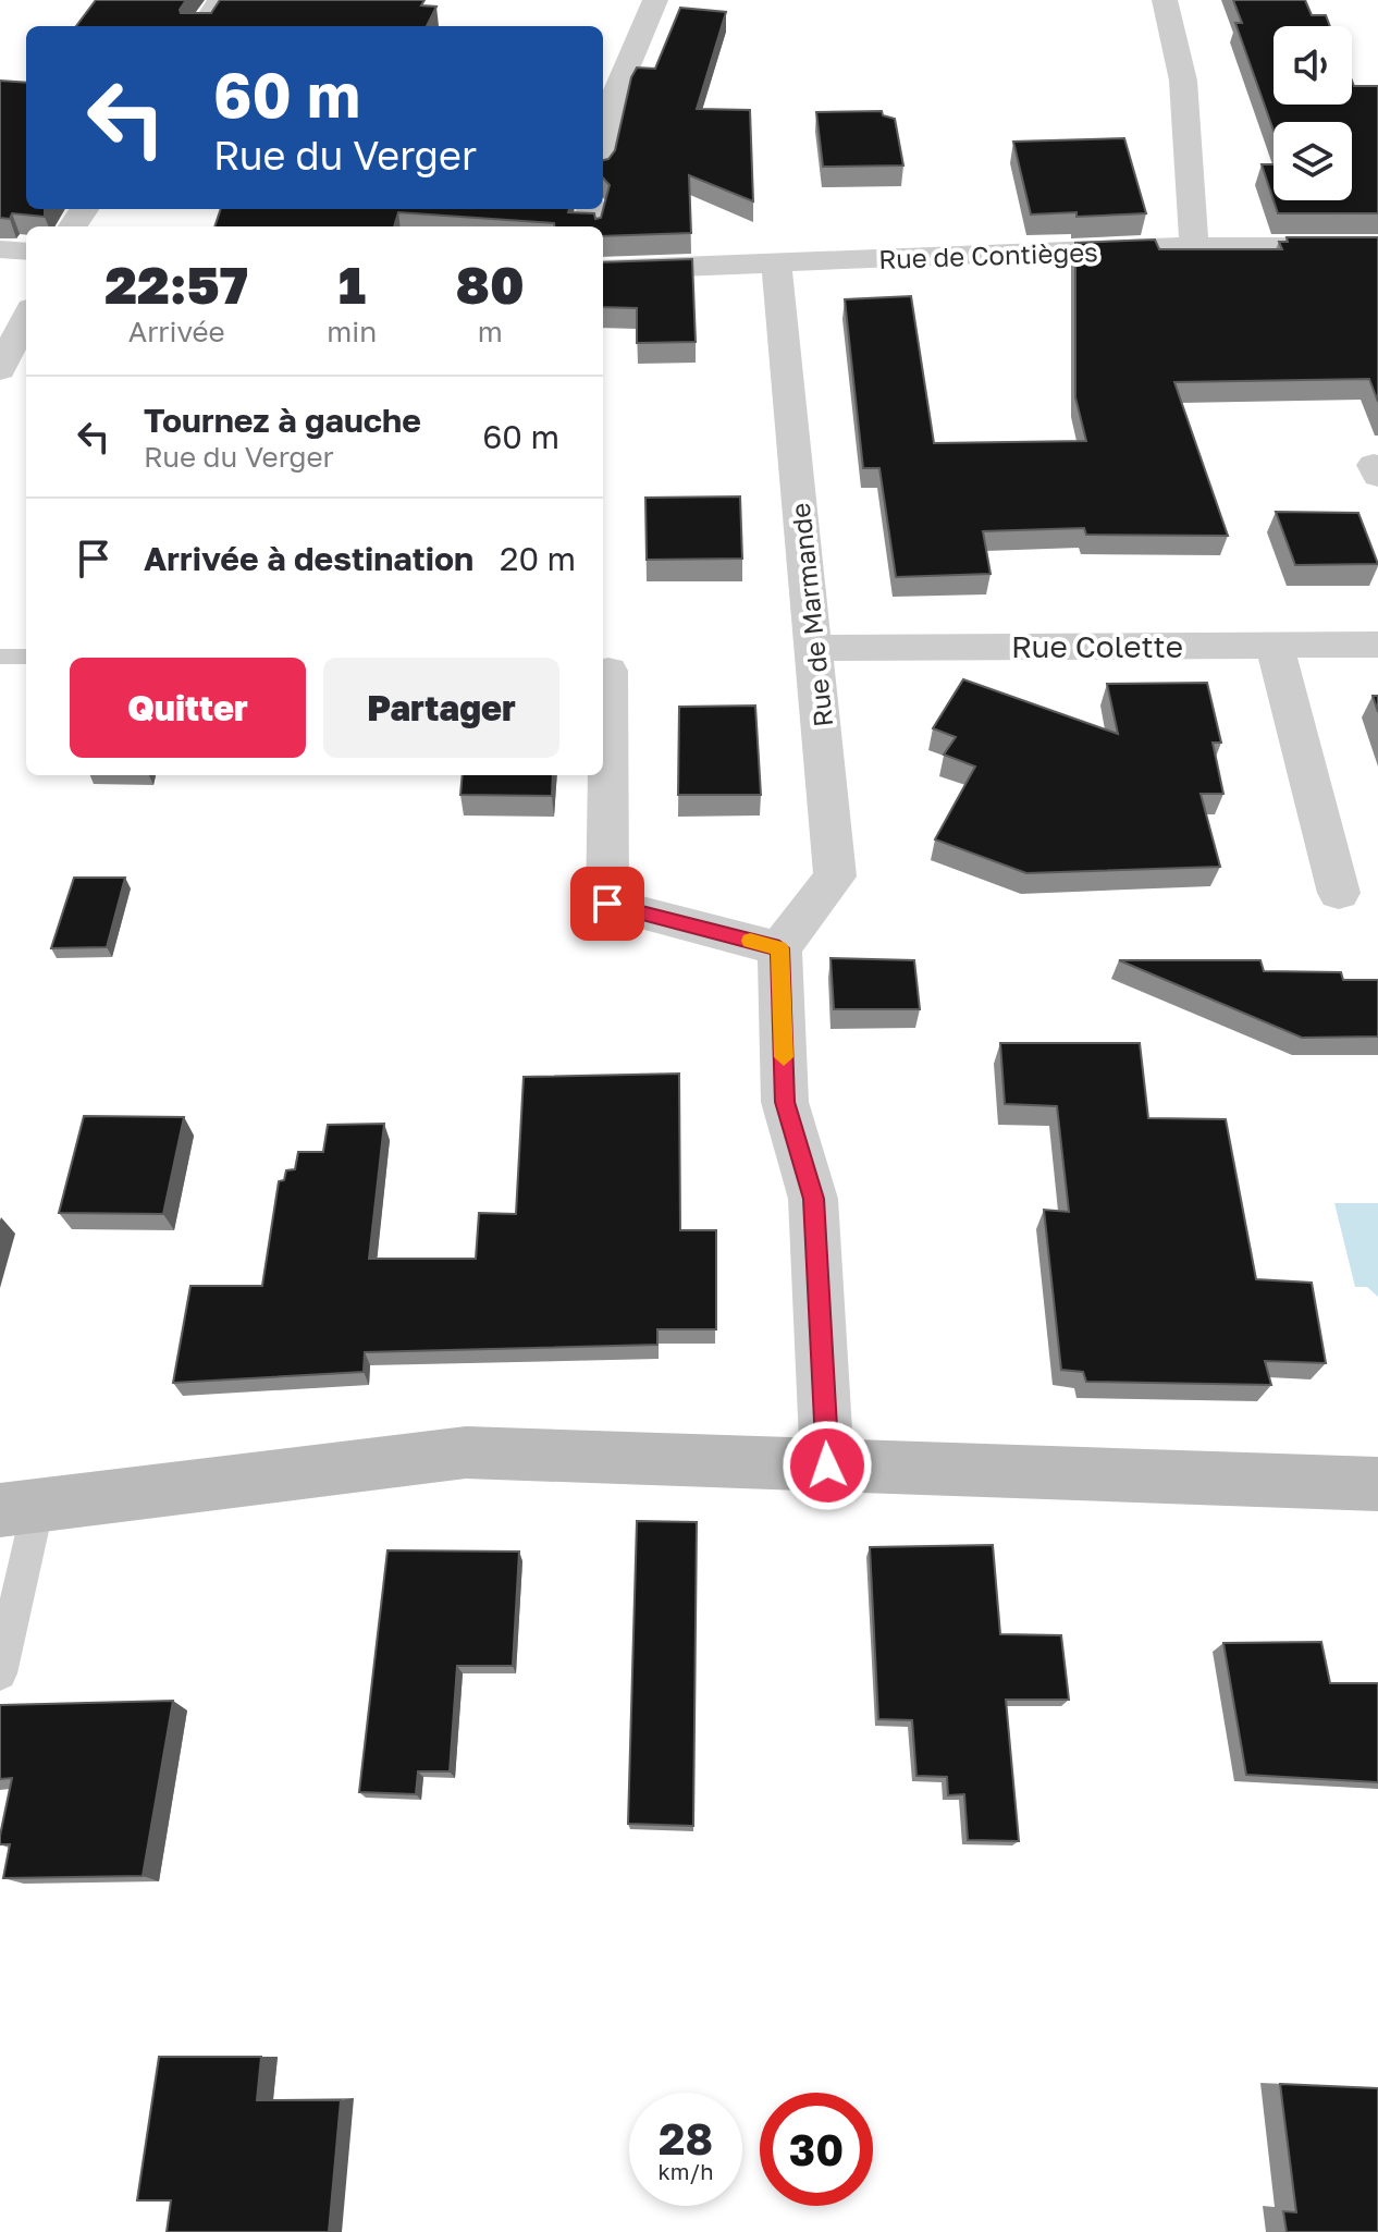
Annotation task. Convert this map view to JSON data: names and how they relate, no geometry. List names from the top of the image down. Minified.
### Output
{"streets":{"street":["Rue de Contièges","Rue de Marmande","Rue Colette"]},"crossings":[["Rue de Contièges","Rue de Marmande"],["Rue de Marmande","Rue Colette"]],"page":{"turn":["60 m","Rue du Verger"],"eta":["22:57","Arrivée","1","min","80","m"],"list":[{"name":"Tournez à gauche","note":"Rue du Verger","value":"60 m"},{"name":"Arrivée à destination","value":"20 m"}],"buttons":["Quitter","Partager"],"speed":"28 km/h","limit":"30"}}
